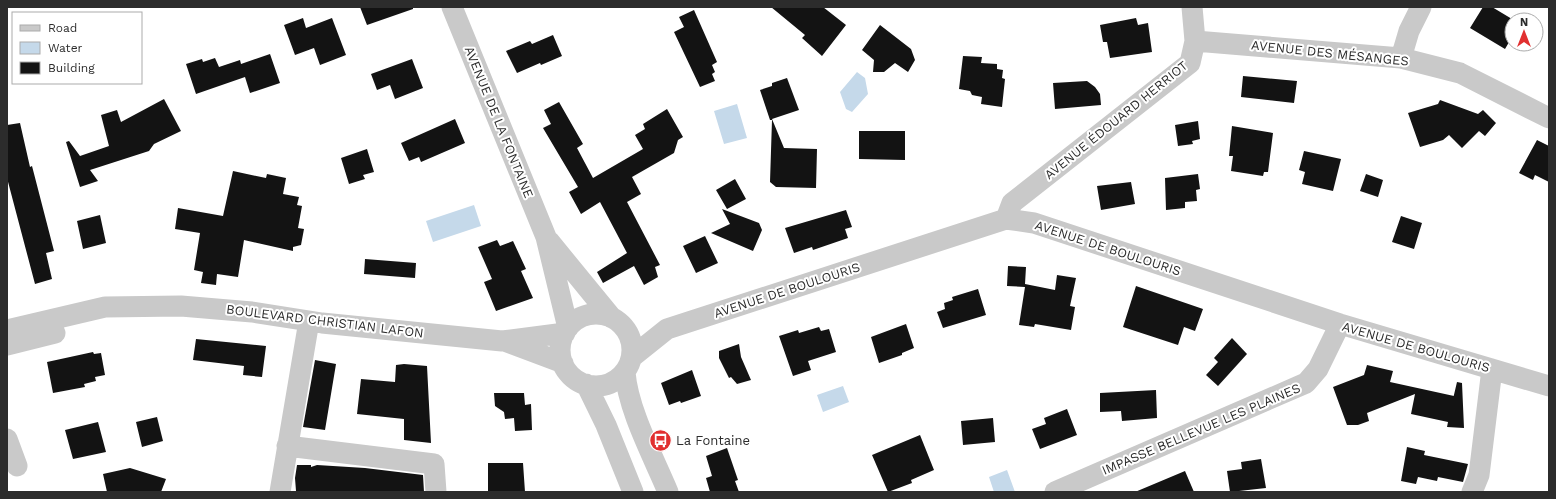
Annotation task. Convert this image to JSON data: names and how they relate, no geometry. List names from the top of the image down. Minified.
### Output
{"streets":{"street":["AVENUE DES MÉSANGES","AVENUE ÉDOUARD HERRIOT","AVENUE DE LA FONTAINE","AVENUE DE BOULOURIS","BOULEVARD CHRISTIAN LAFON","IMPASSE BELLEVUE LES PLAINES"]},"crossings":[["AVENUE DES MÉSANGES","AVENUE ÉDOUARD HERRIOT"],["AVENUE ÉDOUARD HERRIOT","AVENUE DE BOULOURIS"],["AVENUE DE LA FONTAINE","AVENUE DE BOULOURIS"],["AVENUE DE LA FONTAINE","BOULEVARD CHRISTIAN LAFON"],["AVENUE DE BOULOURIS","BOULEVARD CHRISTIAN LAFON"],["AVENUE DE BOULOURIS","IMPASSE BELLEVUE LES PLAINES"]],"places":{"bus stop":["La Fontaine"]},"legend":["Road","Water","Building"],"north":"top"}
